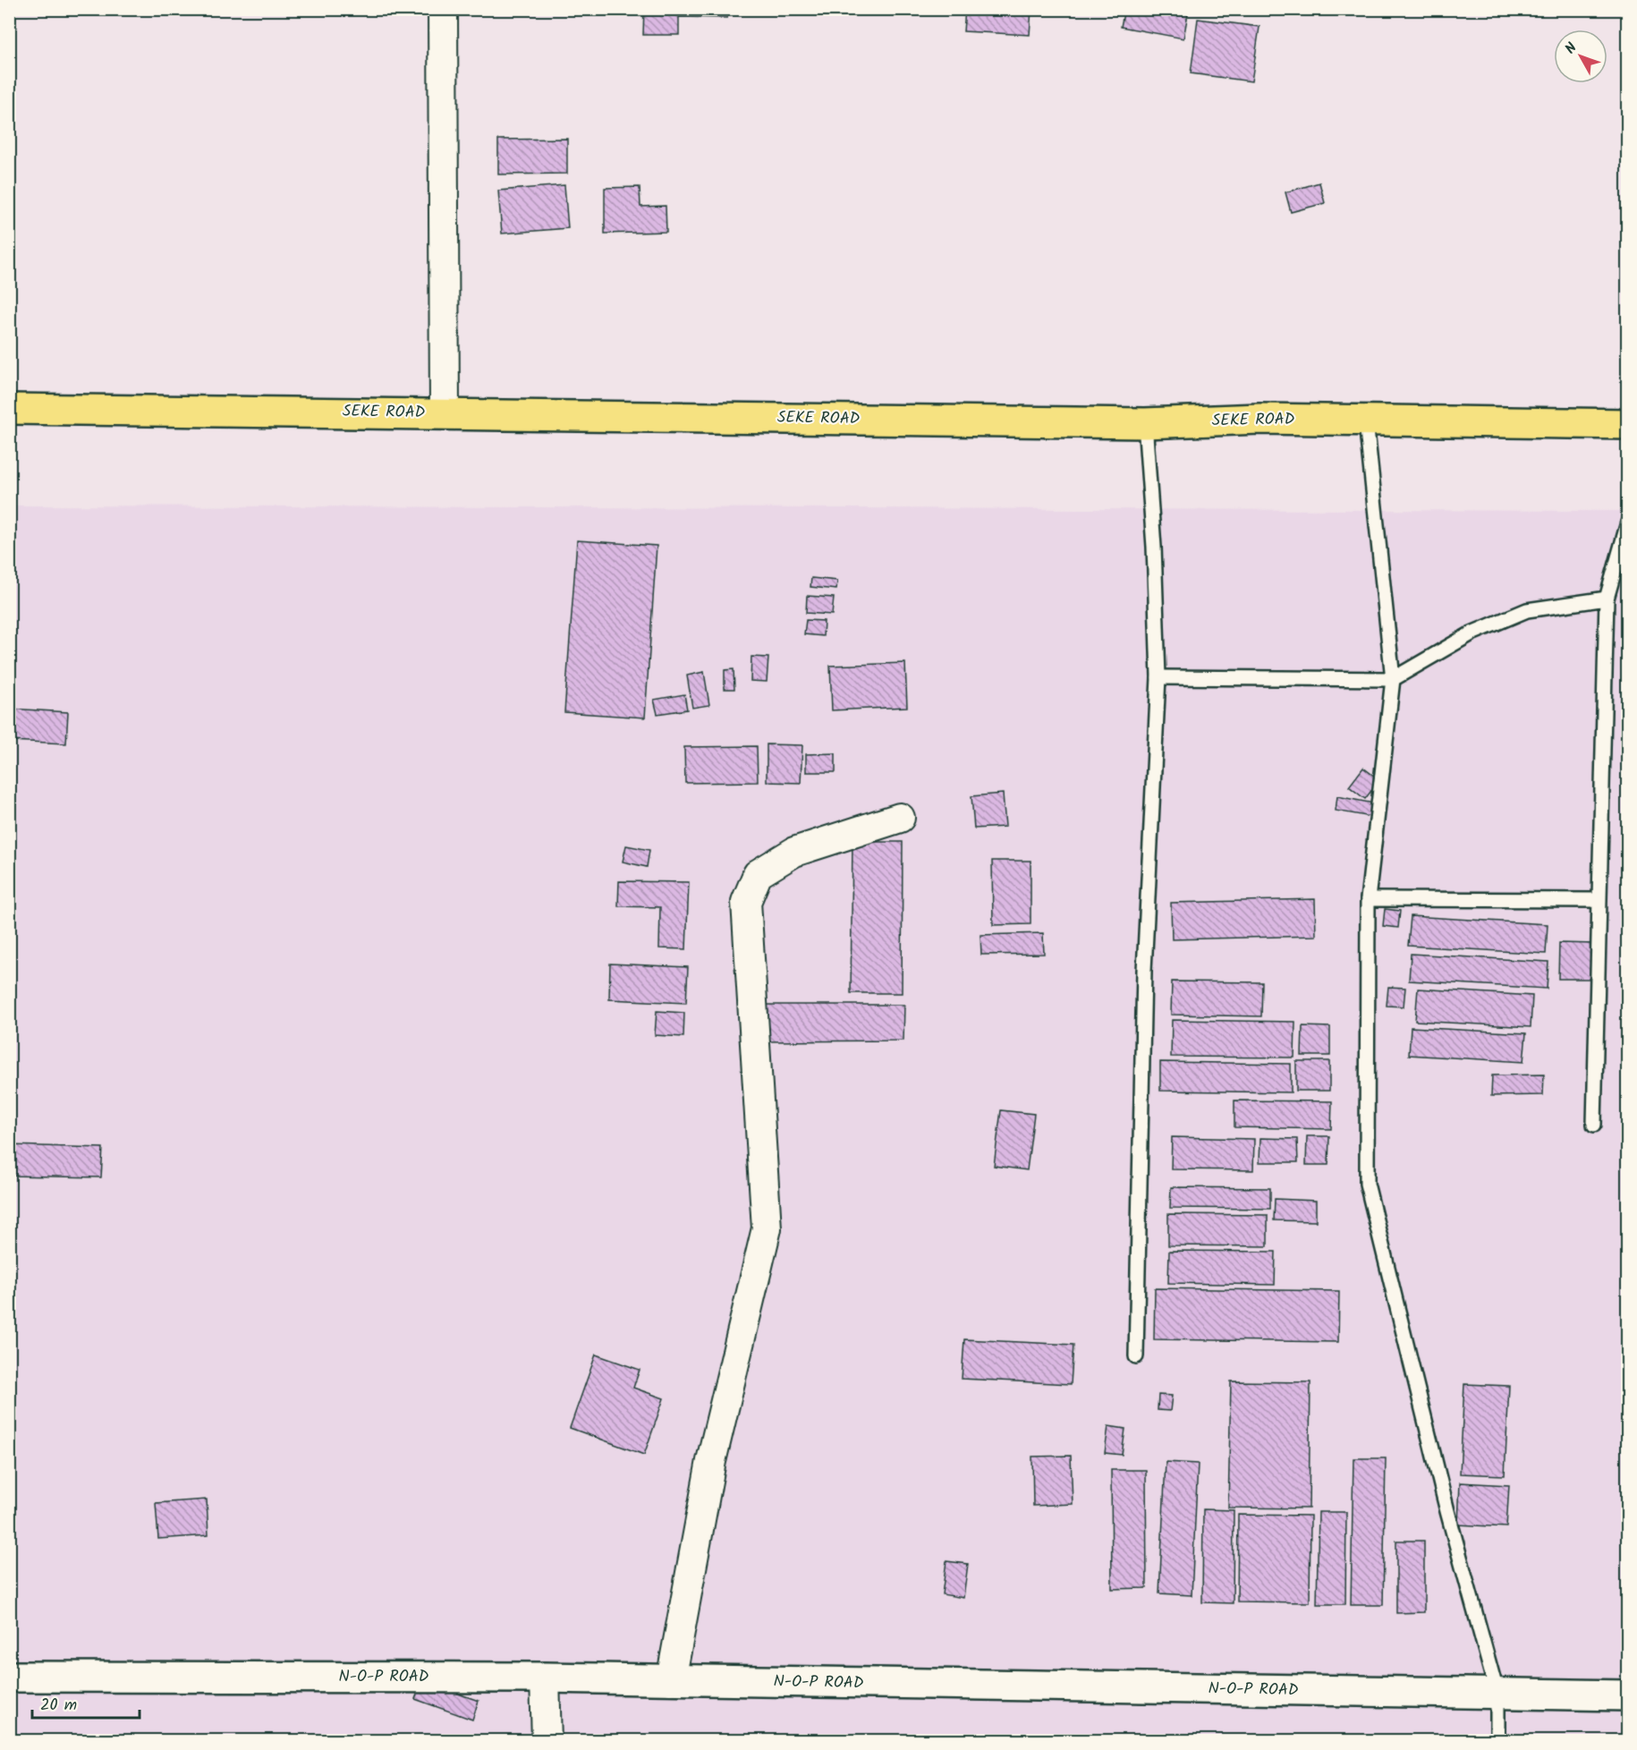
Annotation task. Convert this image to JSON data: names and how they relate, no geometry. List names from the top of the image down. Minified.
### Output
{"streets":{"main road":["SEKE ROAD"],"street":["N-O-P ROAD"]},"scale_bar":"20 m","north":"top left"}
